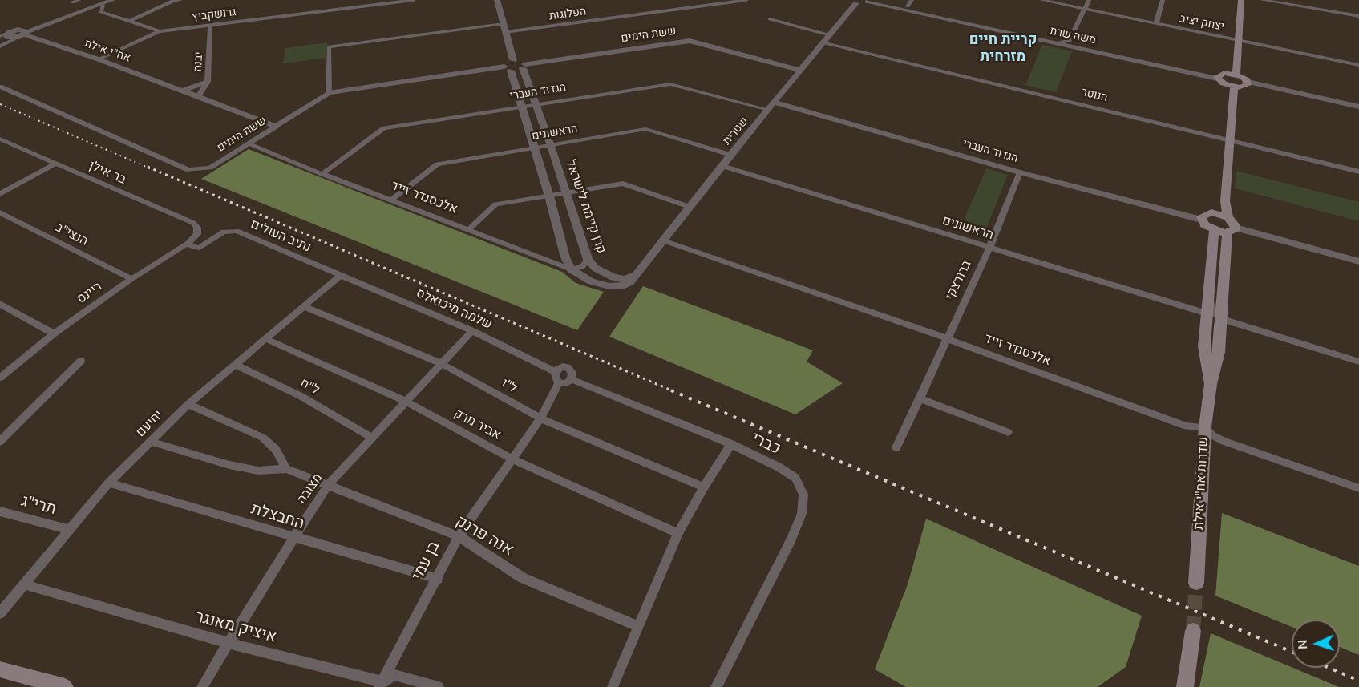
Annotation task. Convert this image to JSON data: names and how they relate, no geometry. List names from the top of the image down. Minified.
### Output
{"streets":{"main road":["שדרות אח\"י אילת"],"street":["הפלוגות","גרושקביץ","יצחק יציב","ששת הימים","משה שרת","אח\"י אילת","יבנה","הגדוד העברי","הנוטר","שטרית","הראשונים","בר אילן","אלכסנדר זייד","קרן קיימת לישראל","הנצי\"ב","נתיב העולים","ברודצקי","ריינס","שלמה מיכואלס","ל\"ו","ל\"ח","יחיעם","אביר מרק","כברי","מצובה","תרי\"ג","החבצלת","אנה פרנק","בן עמי","איציק מאנגר"]},"crossings":[["גרושקביץ","יבנה"],["ששת הימים","שטרית"],["ששת הימים","אלכסנדר זייד"],["ששת הימים","קרן קיימת לישראל"],["הגדוד העברי","שטרית"],["הגדוד העברי","אלכסנדר זייד"],["הגדוד העברי","קרן קיימת לישראל"],["הגדוד העברי","ברודצקי"],["הנוטר","שטרית"],["שטרית","הראשונים"],["שטרית","אלכסנדר זייד"],["שטרית","קרן קיימת לישראל"],["הראשונים","אלכסנדר זייד"],["הראשונים","קרן קיימת לישראל"],["הראשונים","ברודצקי"],["הראשונים","שדרות אח\"י אילת"],["בר אילן","ריינס"],["אלכסנדר זייד","ברודצקי"],["אלכסנדר זייד","שדרות אח\"י אילת"],["הנצי\"ב","ריינס"],["נתיב העולים","ריינס"],["נתיב העולים","שלמה מיכואלס"],["נתיב העולים","יחיעם"],["שלמה מיכואלס","יחיעם"],["שלמה מיכואלס","מצובה"],["שלמה מיכואלס","בן עמי"],["ל\"ו","יחיעם"],["ל\"ו","כברי"],["ל\"ו","מצובה"],["ל\"ו","בן עמי"],["ל\"ח","יחיעם"],["ל\"ח","מצובה"],["יחיעם","אביר מרק"],["יחיעם","תרי\"ג"],["יחיעם","החבצלת"],["יחיעם","אנה פרנק"],["יחיעם","איציק מאנגר"],["אביר מרק","כברי"],["אביר מרק","מצובה"],["אביר מרק","בן עמי"],["כברי","אנה פרנק"],["מצובה","החבצלת"],["מצובה","אנה פרנק"],["מצובה","איציק מאנגר"],["החבצלת","בן עמי"],["אנה פרנק","בן עמי"],["בן עמי","איציק מאנגר"]],"districts":["קריית חיים מזרחית"],"north":"left"}
